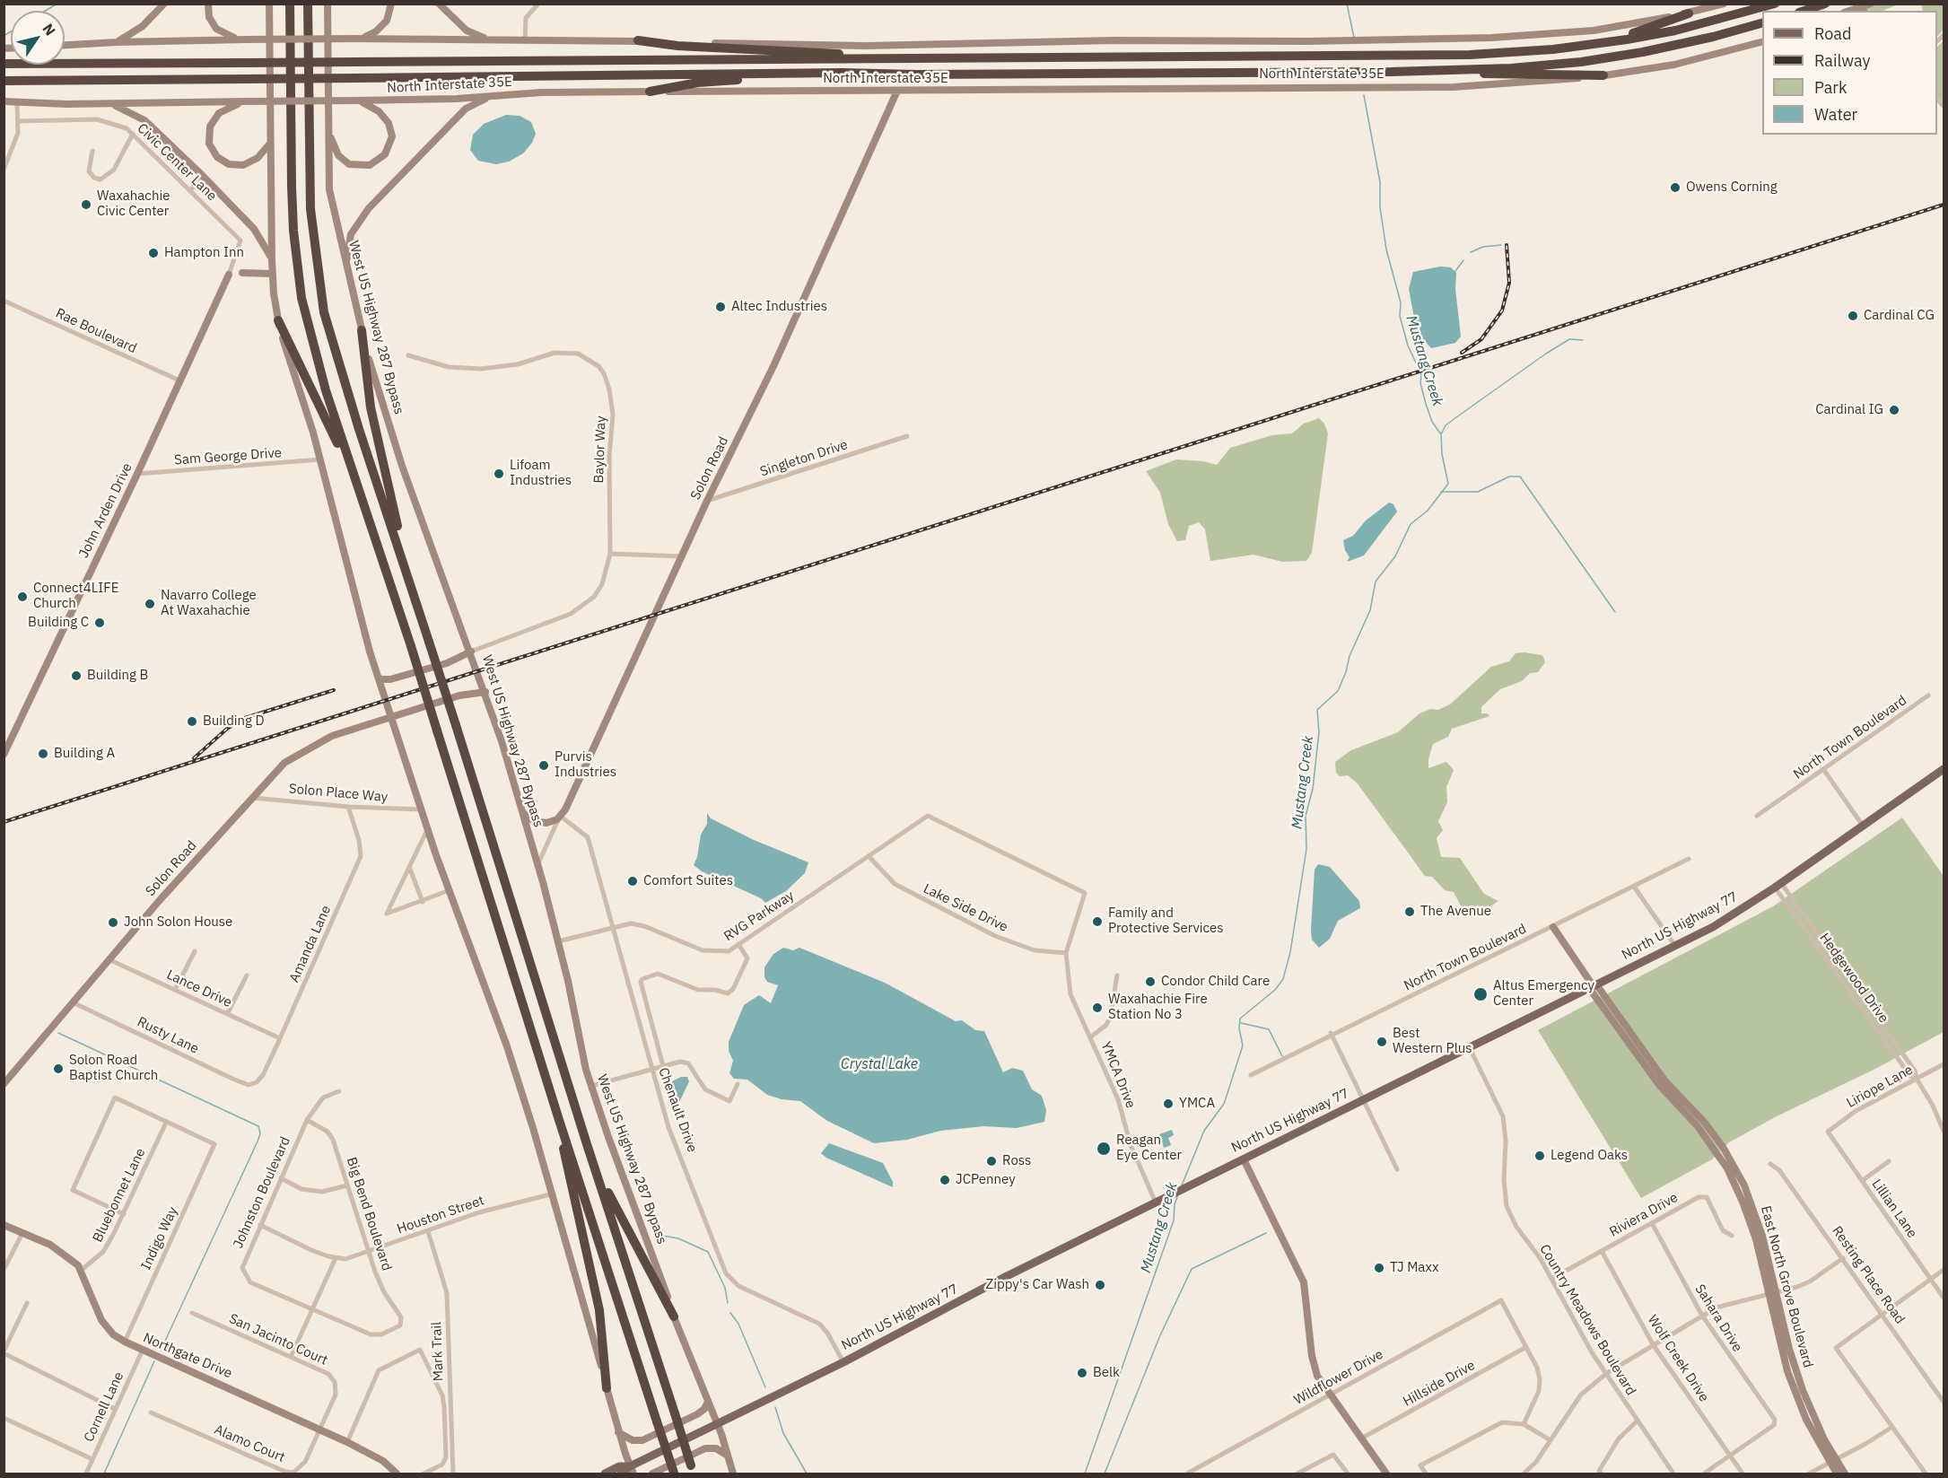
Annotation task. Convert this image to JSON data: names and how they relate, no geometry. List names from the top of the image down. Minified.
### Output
{"streets":{"main road":["North Interstate 35E","West US Highway 287 Bypass","Solon Road","John Arden Drive","North US Highway 77","East North Grove Boulevard","Northgate Drive"],"street":["Civic Center Lane","Rae Boulevard","Baylor Way","Sam George Drive","Singleton Drive","North Town Boulevard","Solon Place Way","Lake Side Drive","RVG Parkway","Amanda Lane","Hedgewood Drive","Lance Drive","Rusty Lane","YMCA Drive","Liriope Lane","Chenault Drive","Johnston Boulevard","Bluebonnet Lane","Lillian Lane","Big Bend Boulevard","Houston Street","Riviera Drive","Indigo Way","Resting Place Road","Sahara Drive","Country Meadows Boulevard","San Jacinto Court","Mark Trail","Wolf Creek Drive","Wildflower Drive","Hillside Drive","Cornell Lane","Alamo Court"]},"crossings":[["North Interstate 35E","Solon Road"],["Civic Center Lane","John Arden Drive"],["West US Highway 287 Bypass","Baylor Way"],["West US Highway 287 Bypass","Solon Road"],["West US Highway 287 Bypass","RVG Parkway"],["West US Highway 287 Bypass","North US Highway 77"],["Rae Boulevard","John Arden Drive"],["Sam George Drive","John Arden Drive"],["Singleton Drive","Solon Road"],["Solon Road","Solon Place Way"],["Solon Road","Lance Drive"],["Solon Road","Rusty Lane"],["Solon Road","Chenault Drive"],["North Town Boulevard","East North Grove Boulevard"],["Solon Place Way","Amanda Lane"],["Lake Side Drive","RVG Parkway"],["Lake Side Drive","YMCA Drive"],["RVG Parkway","YMCA Drive"],["RVG Parkway","Chenault Drive"],["North US Highway 77","Hedgewood Drive"],["North US Highway 77","YMCA Drive"],["North US Highway 77","Chenault Drive"],["North US Highway 77","East North Grove Boulevard"],["North US Highway 77","Country Meadows Boulevard"],["Amanda Lane","Lance Drive"],["Amanda Lane","Rusty Lane"],["Hedgewood Drive","Liriope Lane"],["Liriope Lane","Lillian Lane"],["Johnston Boulevard","Big Bend Boulevard"],["Bluebonnet Lane","Indigo Way"],["Bluebonnet Lane","Northgate Drive"],["Big Bend Boulevard","Houston Street"],["Houston Street","Mark Trail"],["Riviera Drive","Sahara Drive"],["Riviera Drive","Country Meadows Boulevard"],["Riviera Drive","Wolf Creek Drive"],["Indigo Way","Northgate Drive"],["Sahara Drive","Wolf Creek Drive"],["San Jacinto Court","Northgate Drive"],["San Jacinto Court","Alamo Court"],["Northgate Drive","Cornell Lane"],["Northgate Drive","Alamo Court"],["Wildflower Drive","Hillside Drive"]],"water":["Mustang Creek","Crystal Lake"],"places":["Owens Corning","Waxahachie Civic Center","Hampton Inn","Altec Industries","Cardinal CG","Cardinal IG","Lifoam Industries","Connect4LIFE Church","Navarro College At Waxahachie","Building C","Building B","Building D","Building A","Purvis Industries","Comfort Suites","The Avenue","Family and Protective Services","John Solon House","Condor Child Care","Altus Emergency Center","Waxahachie Fire Station No 3","Best Western Plus","Solon Road Baptist Church","YMCA","Reagan Eye Center","Legend Oaks","Ross","JCPenney","TJ Maxx","Zippy's Car Wash","Belk"],"legend":["Road","Railway","Park","Water"],"north":"top right"}
